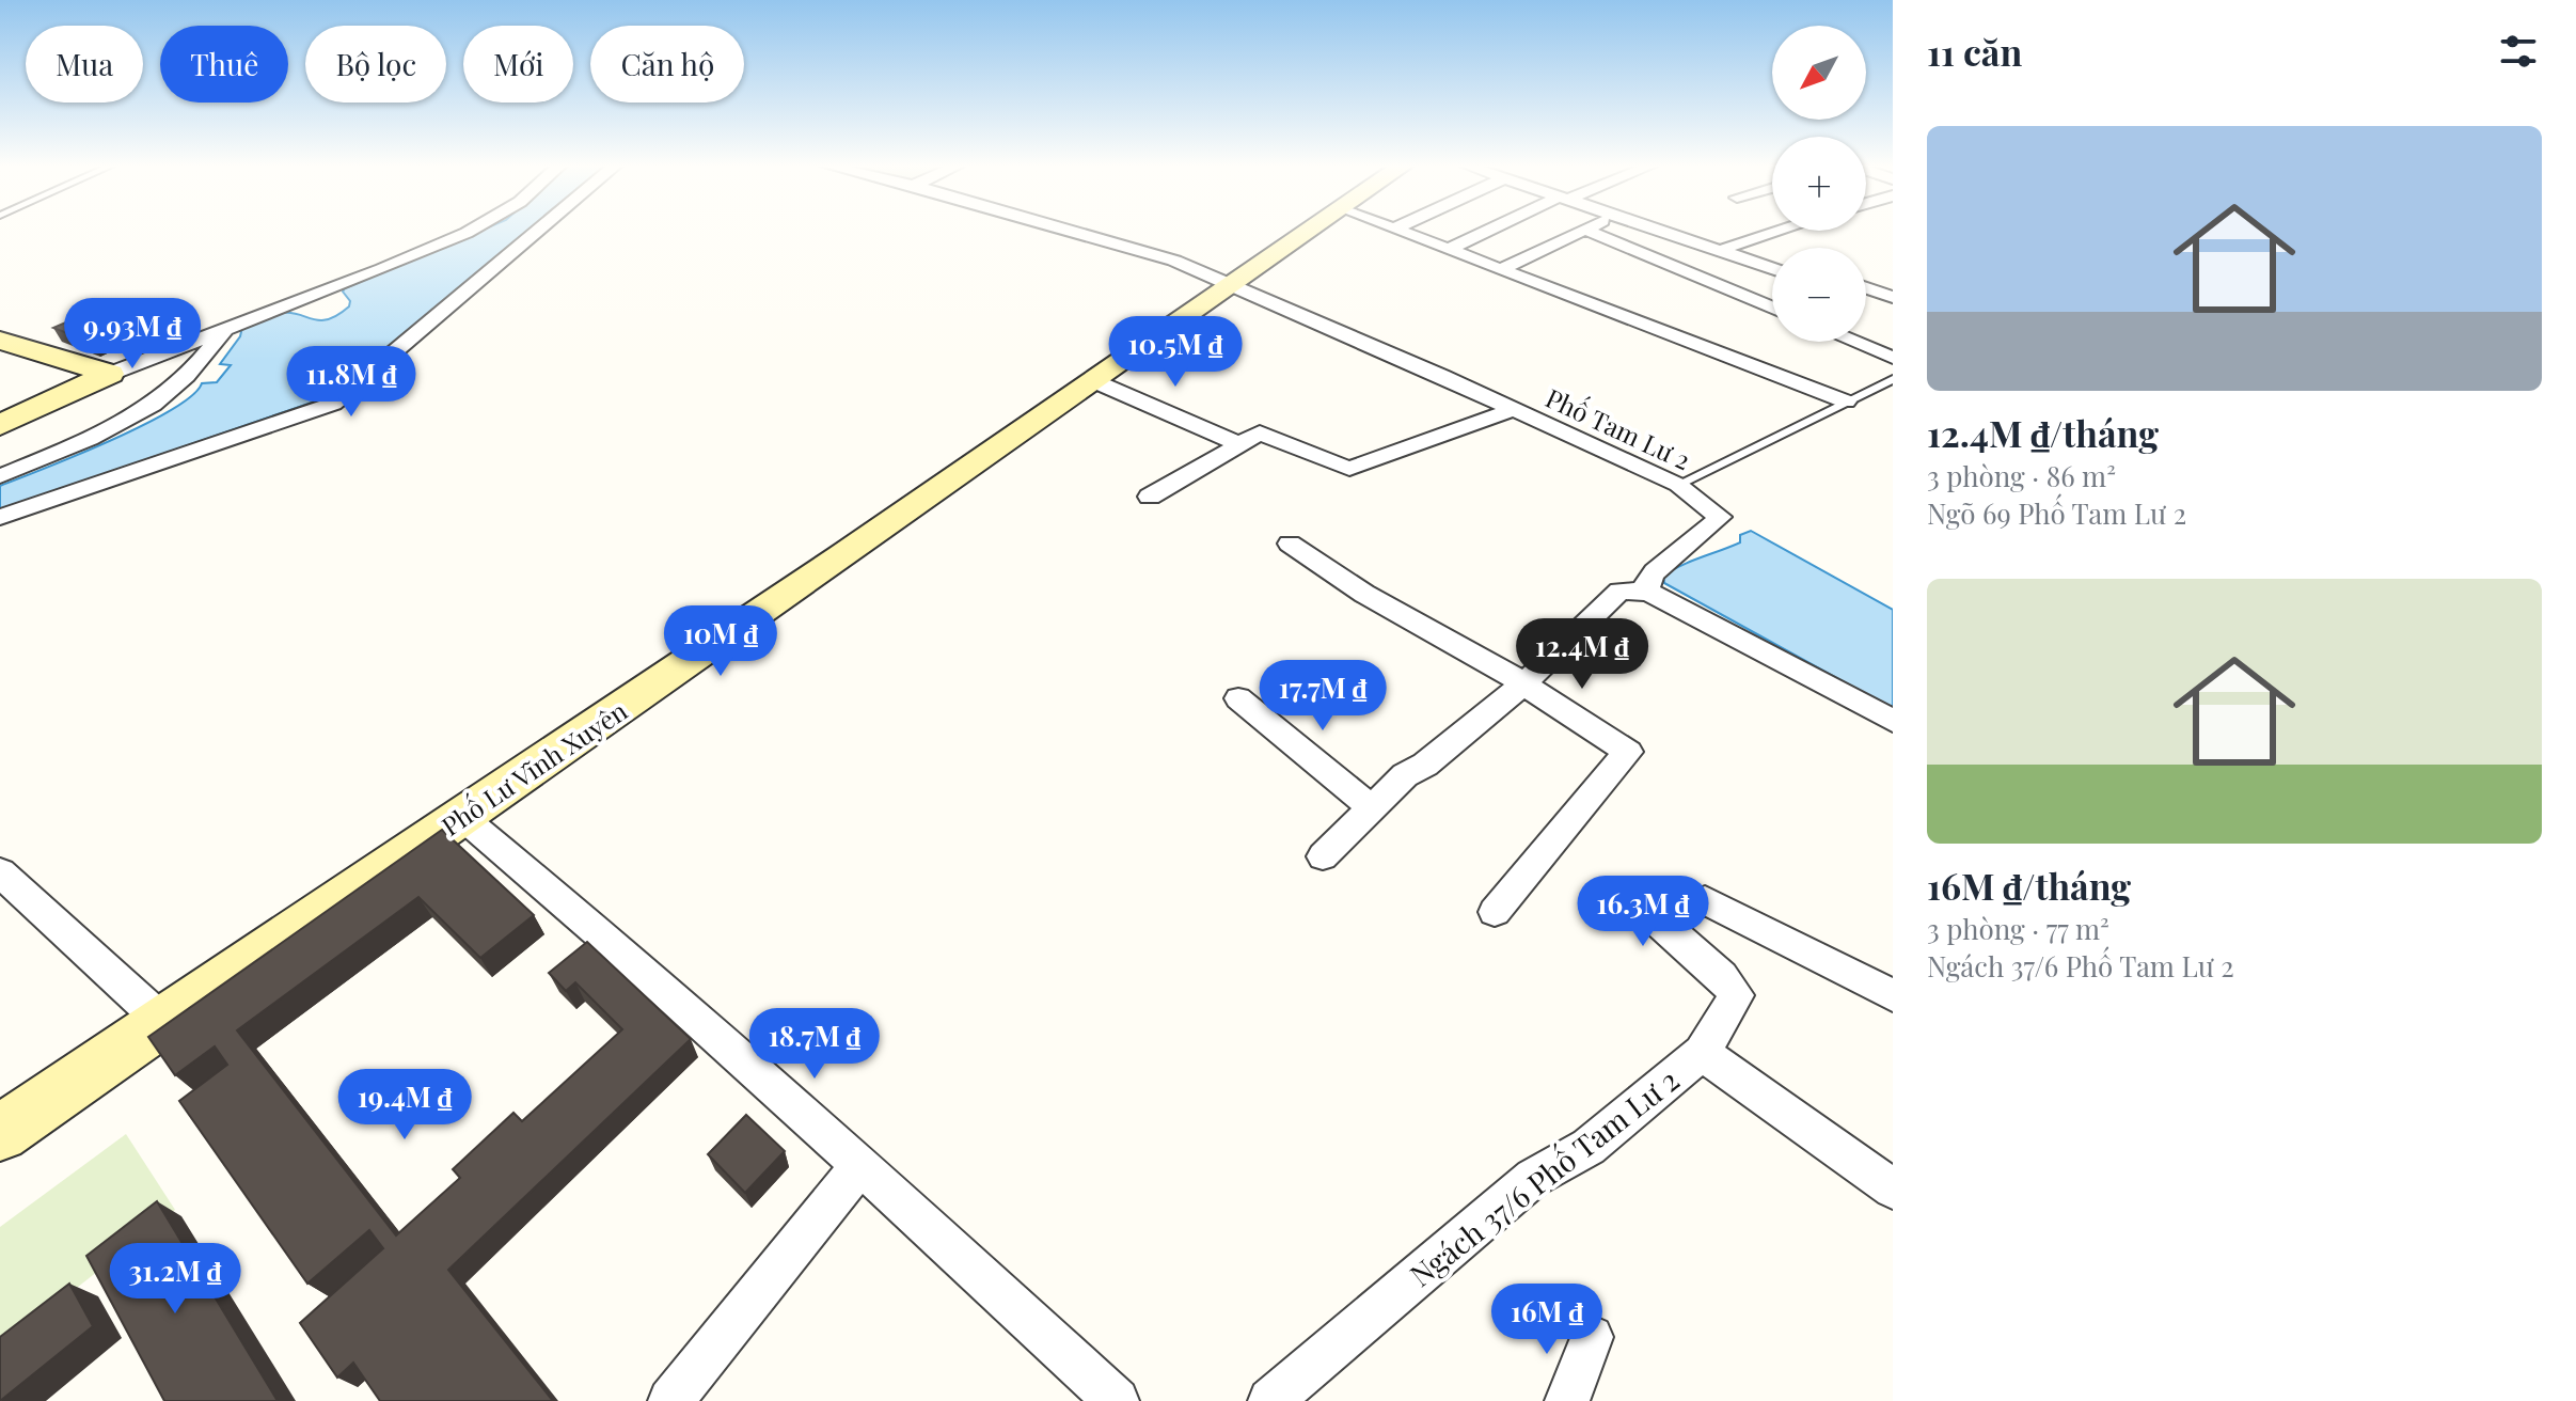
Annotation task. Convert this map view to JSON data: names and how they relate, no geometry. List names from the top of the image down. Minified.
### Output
{"streets":{"street":["Phố Tam Lư 2","Phố Lư Vĩnh Xuyên","Ngách 37/6 Phố Tam Lư 2"]},"crossings":[["Phố Tam Lư 2","Phố Lư Vĩnh Xuyên"]],"north":"bottom left","page":{"heading":"11 căn","map_buttons":["+","−"],"chip":["Mua","Thuê","Bộ lọc","Mới","Căn hộ"],"list":[{"name":"12.4M ₫/tháng","note":"3 phòng · 86 m² · Ngõ 69 Phố Tam Lư 2"},{"name":"16M ₫/tháng","note":"3 phòng · 77 m² · Ngách 37/6 Phố Tam Lư 2"}],"price":["9.93M ₫","10.5M ₫","11.8M ₫","10M ₫","12.4M ₫","17.7M ₫","16.3M ₫","18.7M ₫","19.4M ₫","31.2M ₫","16M ₫"]}}
